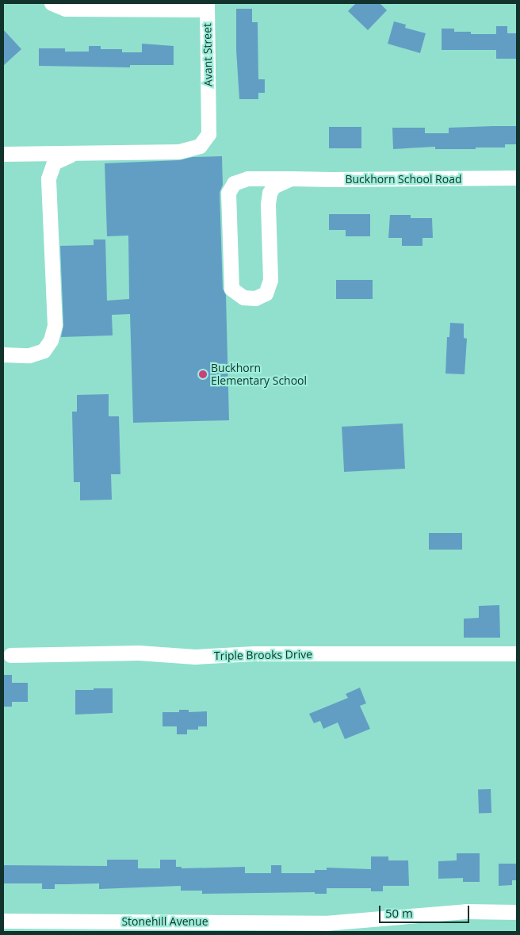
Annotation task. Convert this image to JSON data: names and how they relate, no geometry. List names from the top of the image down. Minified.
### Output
{"streets":{"street":["Avant Street","Buckhorn School Road","Triple Brooks Drive","Stonehill Avenue"]},"places":["Buckhorn Elementary School"],"scale_bar":"50 m"}
